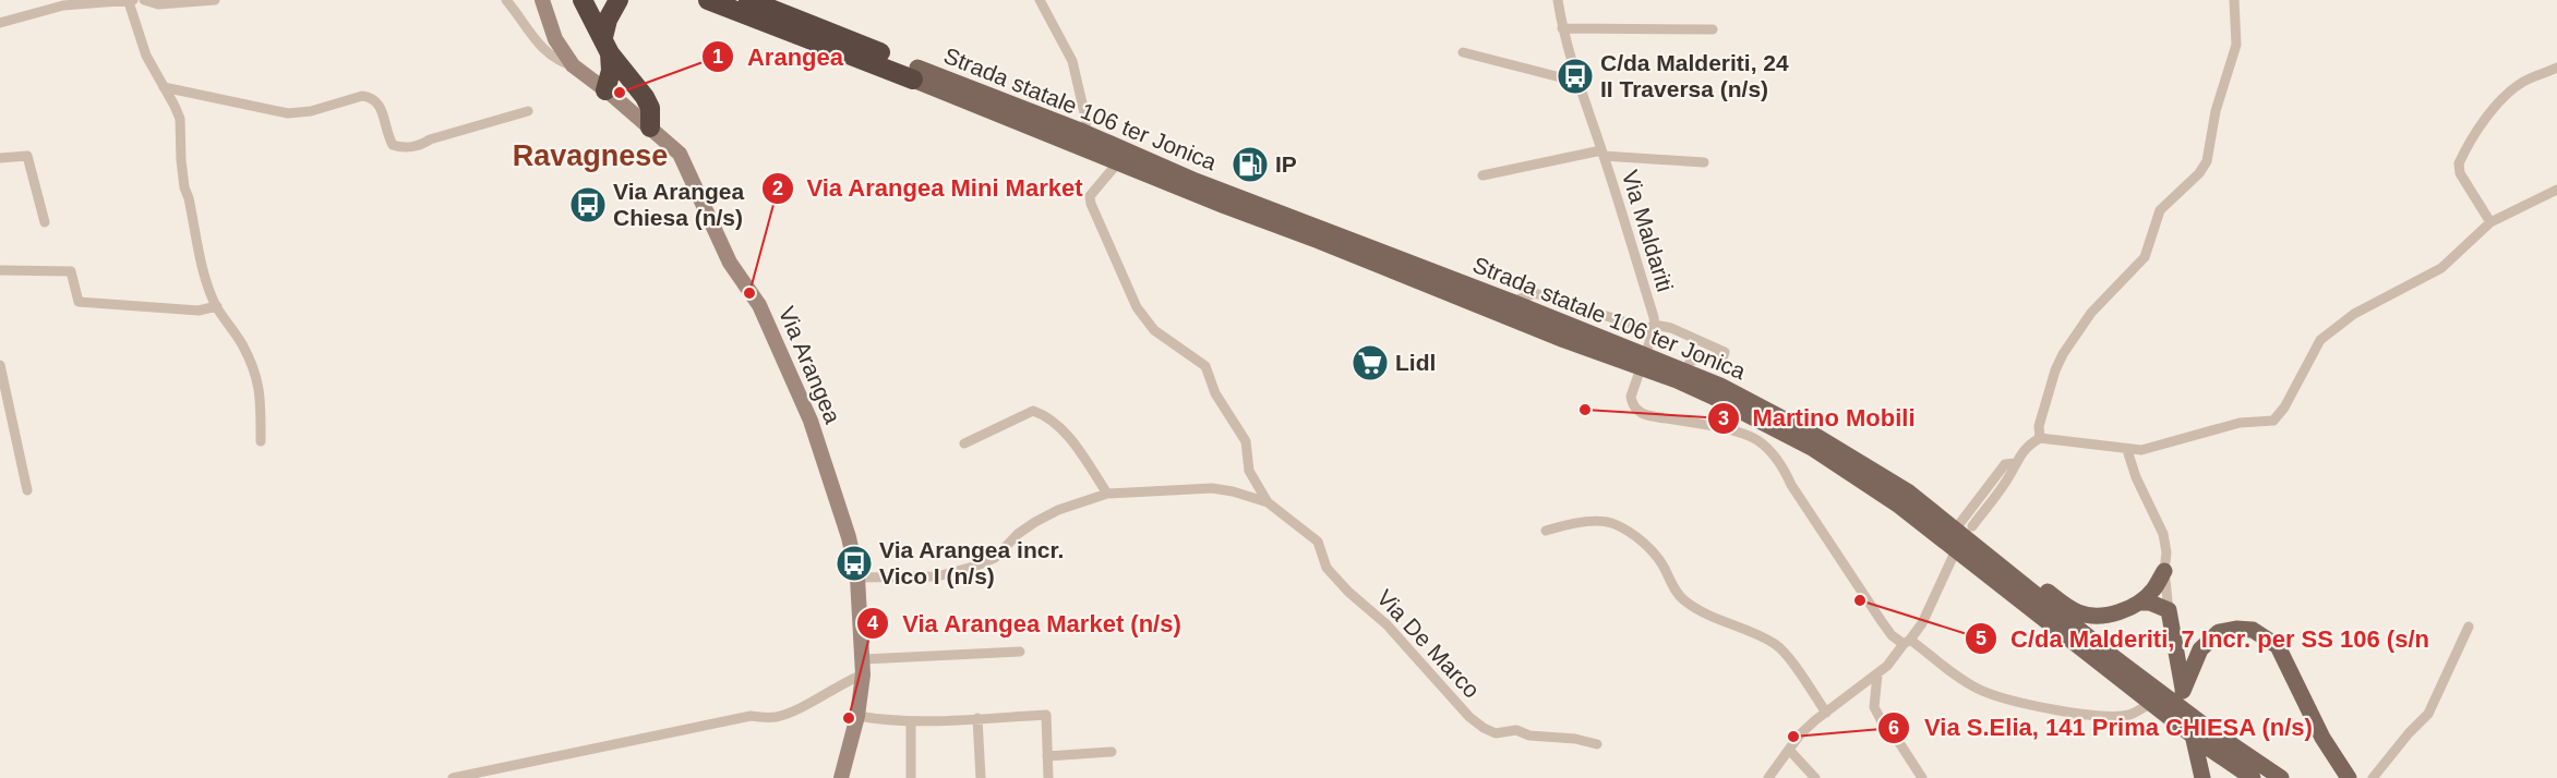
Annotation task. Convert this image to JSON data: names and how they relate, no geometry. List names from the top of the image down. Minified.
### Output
{"streets":{"main road":["Strada statale 106 ter Jonica"],"street":["Via Maldariti","Via Arangea","Via De Marco"]},"districts":["Ravagnese"],"places":{"bus stop":["C/da Malderiti, 24 II Traversa (n/s)","Via Arangea Chiesa (n/s)","Via Arangea incr. Vico I (n/s)"],"other":["Arangea","Via Arangea Mini Market","Martino Mobili","C/da Malderiti, 7 Incr. per SS 106 (s/n","Via Arangea Market (n/s)","Via S.Elia, 141 Prima CHIESA (n/s)"],"fuel station":["IP"],"supermarket":["Lidl"]}}
